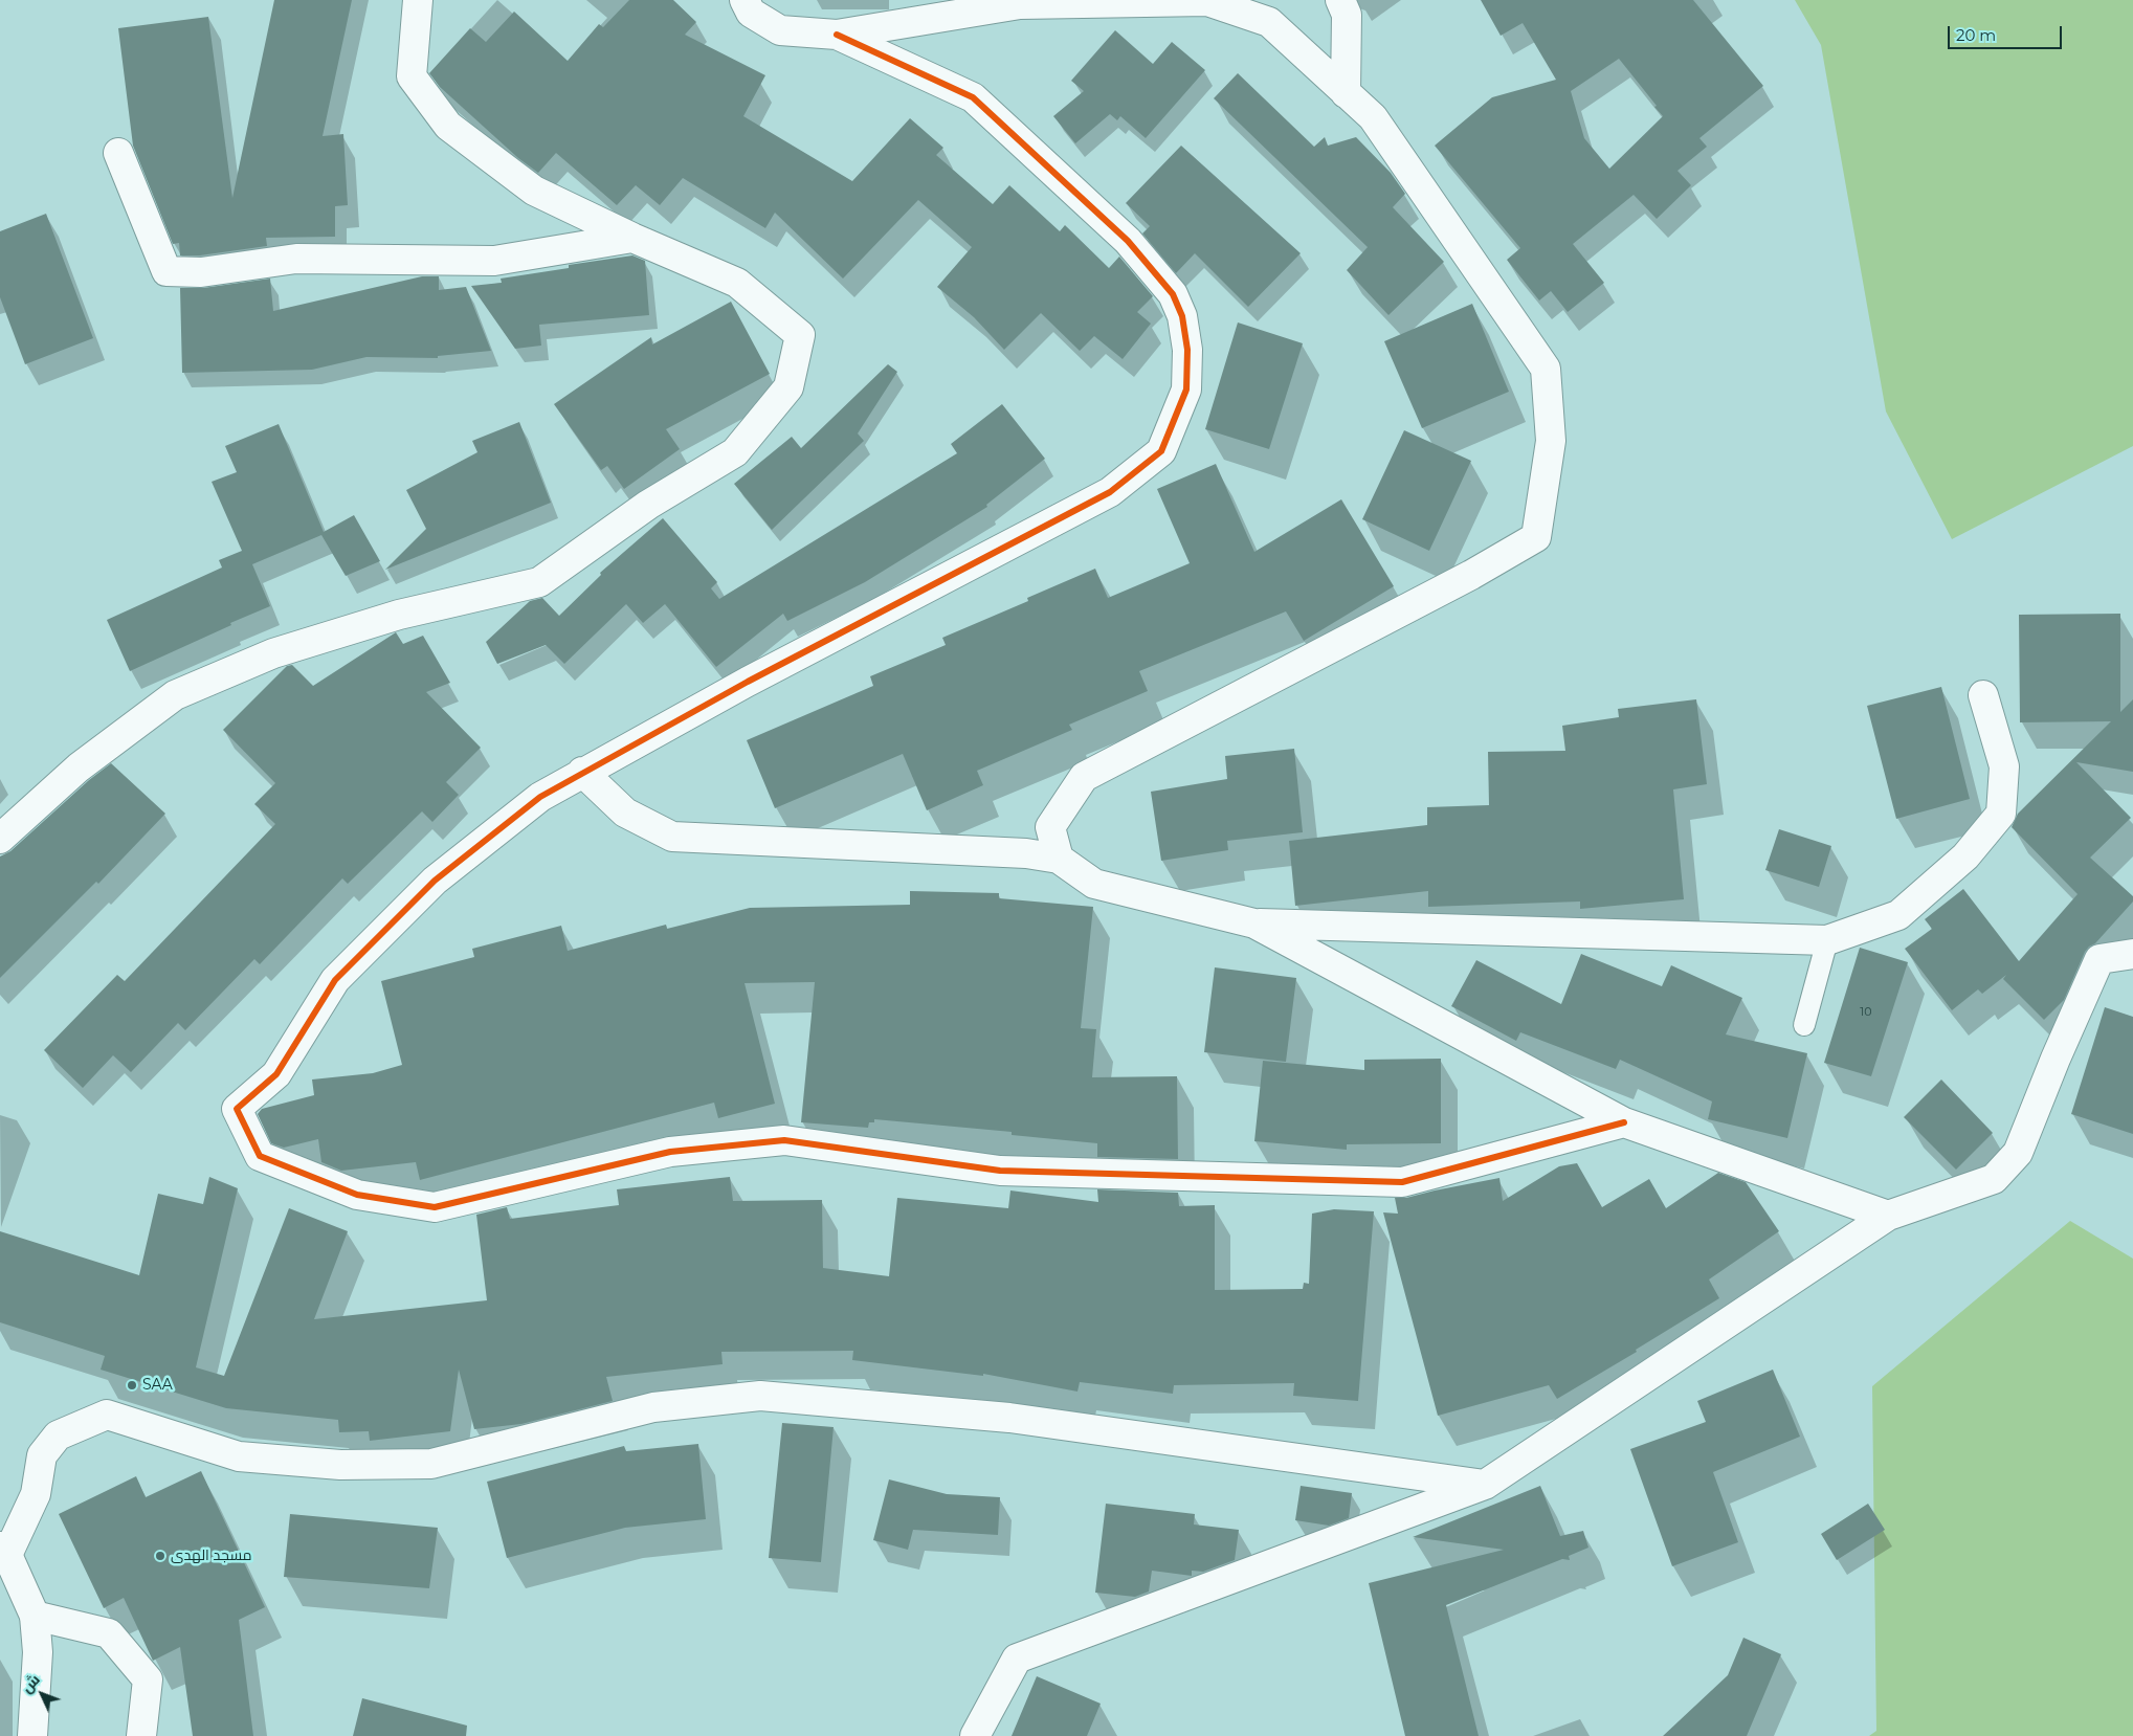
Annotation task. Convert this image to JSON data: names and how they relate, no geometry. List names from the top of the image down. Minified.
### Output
{"places":["SAA","مسجد الهدى"],"house_numbers":["10"],"scale_bar":"20 m","north":"top left"}
